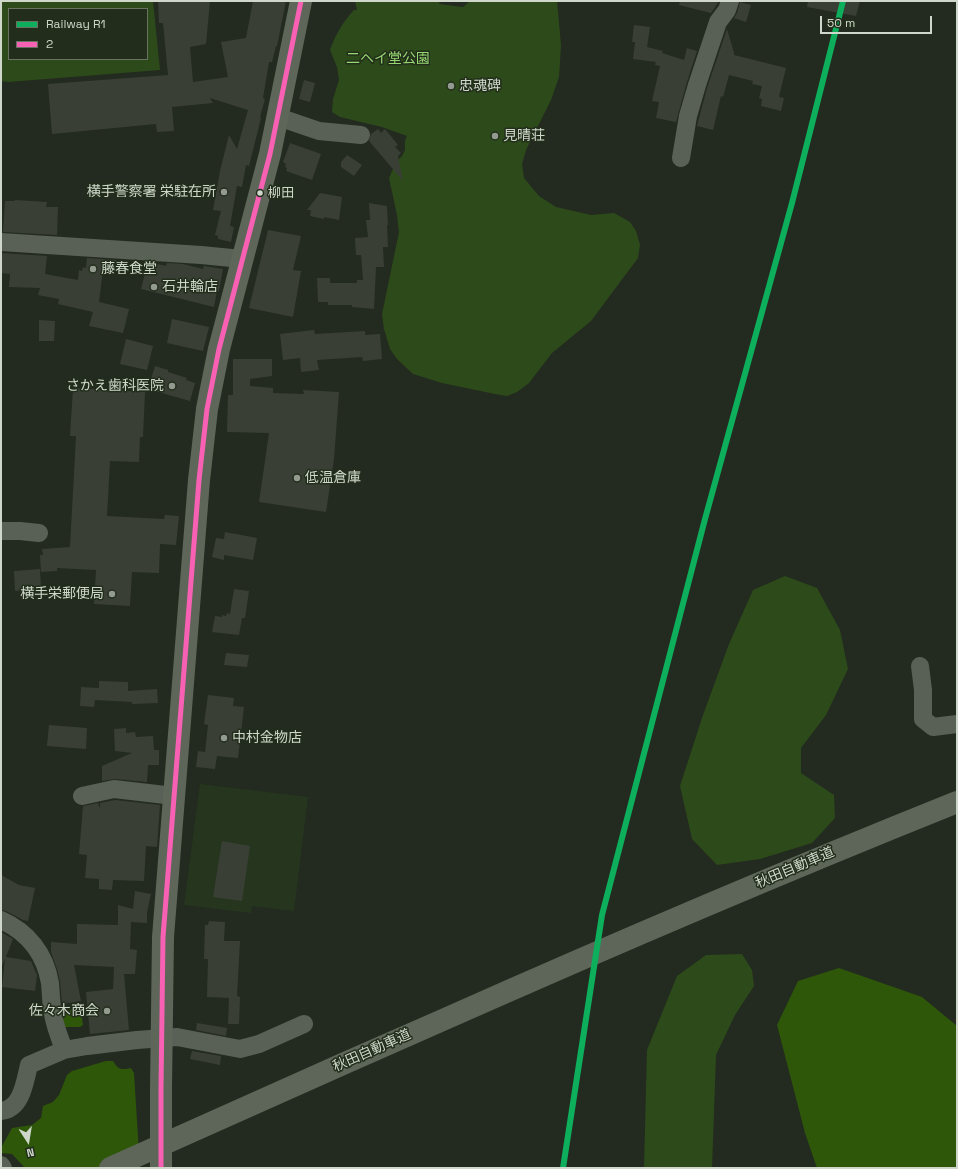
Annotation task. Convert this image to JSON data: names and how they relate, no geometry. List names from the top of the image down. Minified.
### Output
{"streets":{"highway":["秋田自動車道"]},"parks":["二ヘイ堂公園"],"places":["忠魂碑","見晴荘","横手警察署 栄駐在所","柳田","藤春食堂","石井輪店","さかえ歯科医院","低温倉庫","横手栄郵便局","中村金物店","佐々木商会"],"lines":["rail line R1","transit line 2"],"legend":["Railway R1","2"],"scale_bar":"50 m","north":"bottom"}
